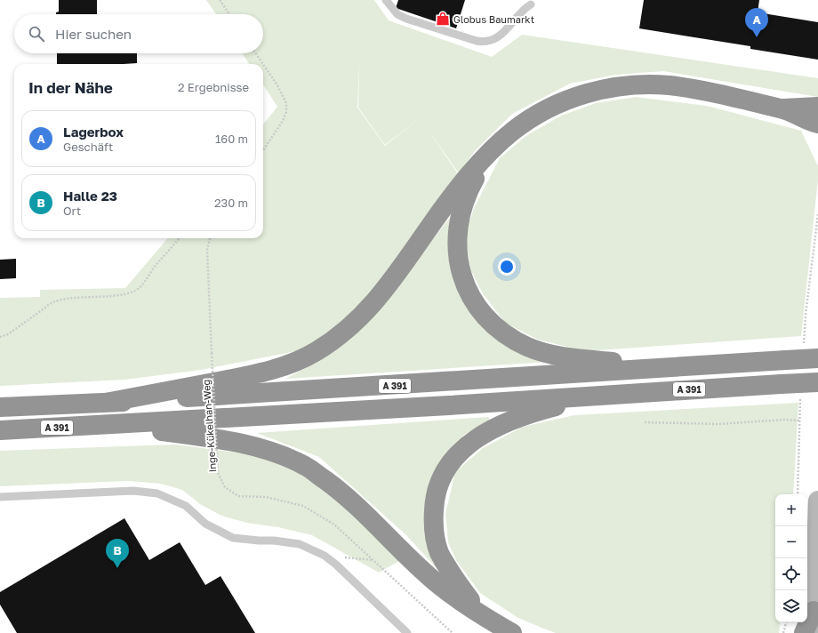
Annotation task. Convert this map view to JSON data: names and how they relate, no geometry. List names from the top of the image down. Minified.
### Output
{"streets":{"highway":["A 391"],"path":["Inge-Kükelhan-Weg"]},"places":{"shop":["Globus Baumarkt"]},"page":{"pins":["A","B"],"search":"Hier suchen","heading":["In der Nähe","2 Ergebnisse"],"list":[{"mark":"A","name":"Lagerbox","note":"Geschäft","value":"160 m"},{"mark":"B","name":"Halle 23","note":"Ort","value":"230 m"}],"map_buttons":["+","−"]}}
